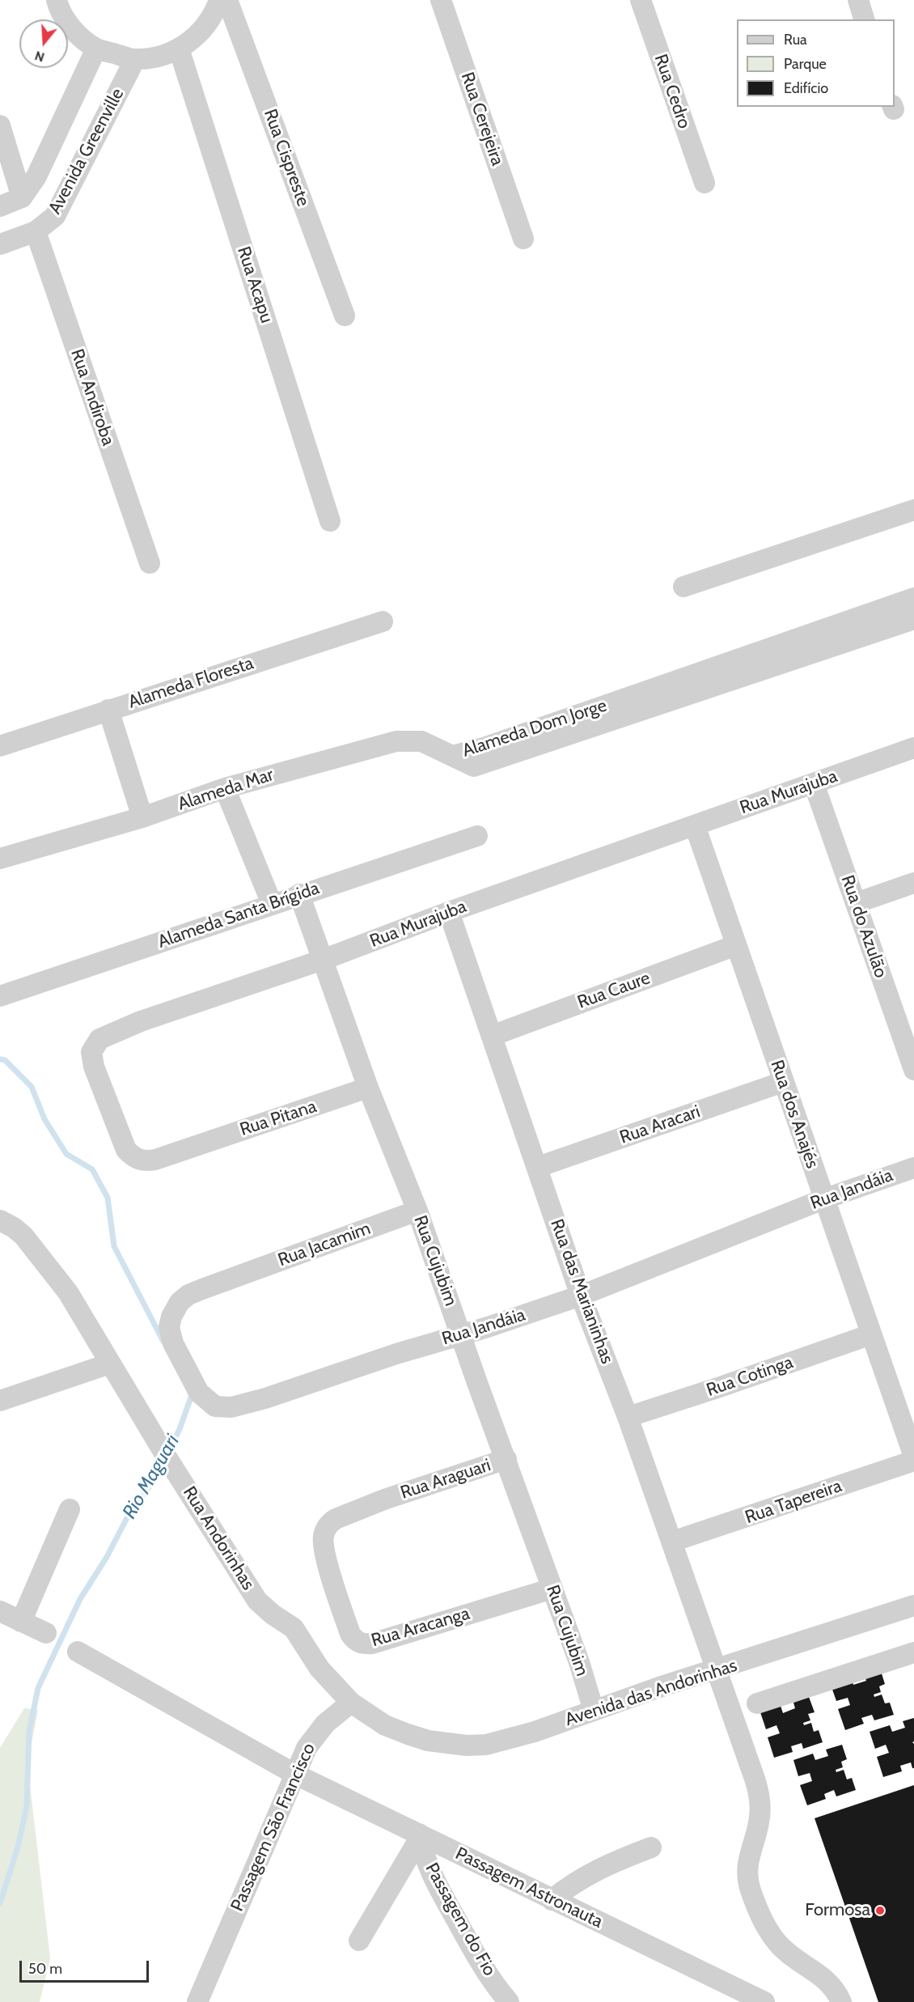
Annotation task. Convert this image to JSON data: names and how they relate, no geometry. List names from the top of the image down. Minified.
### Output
{"streets":{"street":["Rua Cedro","Rua Cerejeira","Avenida Greenville","Rua Cispreste","Rua Acapu","Rua Andiroba","Alameda Floresta","Alameda Dom Jorge","Alameda Mar","Rua Murajuba","Alameda Santa Brígida","Rua do Azulão","Rua Caure","Rua dos Anajés","Rua Pitana","Rua Aracari","Rua Jandáia","Rua Jacamim","Rua Cujubim","Rua das Marianinhas","Rua Cotinga","Rua Araguari","Rua Tapereira","Rua Andorinhas","Rua Aracanga","Avenida das Andorinhas","Passagem São Francisco","Passagem Astronauta","Passagem do Fio"]},"crossings":[["Avenida Greenville","Rua Andiroba"],["Alameda Dom Jorge","Alameda Mar"],["Rua Murajuba","Rua do Azulão"],["Rua Murajuba","Rua dos Anajés"],["Rua Murajuba","Rua Pitana"],["Rua Murajuba","Rua Cujubim"],["Rua Murajuba","Rua das Marianinhas"],["Alameda Santa Brígida","Rua Cujubim"],["Rua Caure","Rua dos Anajés"],["Rua Caure","Rua das Marianinhas"],["Rua dos Anajés","Rua Aracari"],["Rua dos Anajés","Rua Jandáia"],["Rua dos Anajés","Rua Cotinga"],["Rua Pitana","Rua Cujubim"],["Rua Aracari","Rua das Marianinhas"],["Rua Jandáia","Rua Jacamim"],["Rua Jandáia","Rua Cujubim"],["Rua Jandáia","Rua das Marianinhas"],["Rua Jacamim","Rua Cujubim"],["Rua Cujubim","Rua Araguari"],["Rua Cujubim","Rua Aracanga"],["Rua Cujubim","Avenida das Andorinhas"],["Rua das Marianinhas","Rua Cotinga"],["Rua das Marianinhas","Rua Tapereira"],["Rua das Marianinhas","Avenida das Andorinhas"],["Rua Araguari","Rua Aracanga"],["Rua Andorinhas","Avenida das Andorinhas"],["Rua Andorinhas","Passagem São Francisco"],["Avenida das Andorinhas","Passagem São Francisco"],["Passagem São Francisco","Passagem Astronauta"],["Passagem Astronauta","Passagem do Fio"]],"water":["Rio Maguari"],"places":["Formosa"],"legend":["Rua","Parque","Edifício"],"scale_bar":"50 m","north":"bottom"}
